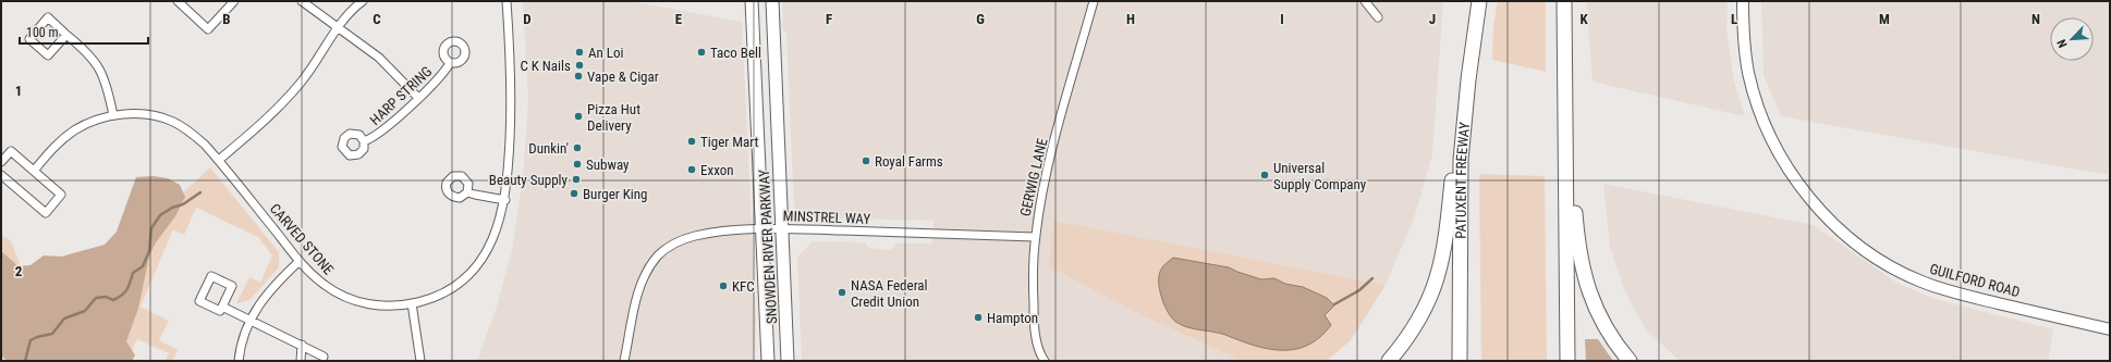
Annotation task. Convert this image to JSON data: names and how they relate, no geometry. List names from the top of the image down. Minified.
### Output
{"streets":{"highway":["PATUXENT FREEWAY"],"main road":["SNOWDEN RIVER PARKWAY"],"street":["HARP STRING","GERWIG LANE","MINSTREL WAY","CARVED STONE","GUILFORD ROAD"]},"crossings":[["GERWIG LANE","MINSTREL WAY"],["MINSTREL WAY","SNOWDEN RIVER PARKWAY"]],"places":["An Loi","Taco Bell","C K Nails","Vape & Cigar","Pizza Hut Delivery","Tiger Mart","Dunkin'","Royal Farms","Subway","Exxon","Universal Supply Company","Beauty Supply","Burger King","KFC","NASA Federal Credit Union","Hampton"],"scale_bar":"100 m","north":"bottom left","grid":{"columns":["B","C","D","E","F","G","H","I","J","K","L","M","N"],"rows":["1","2"]}}
